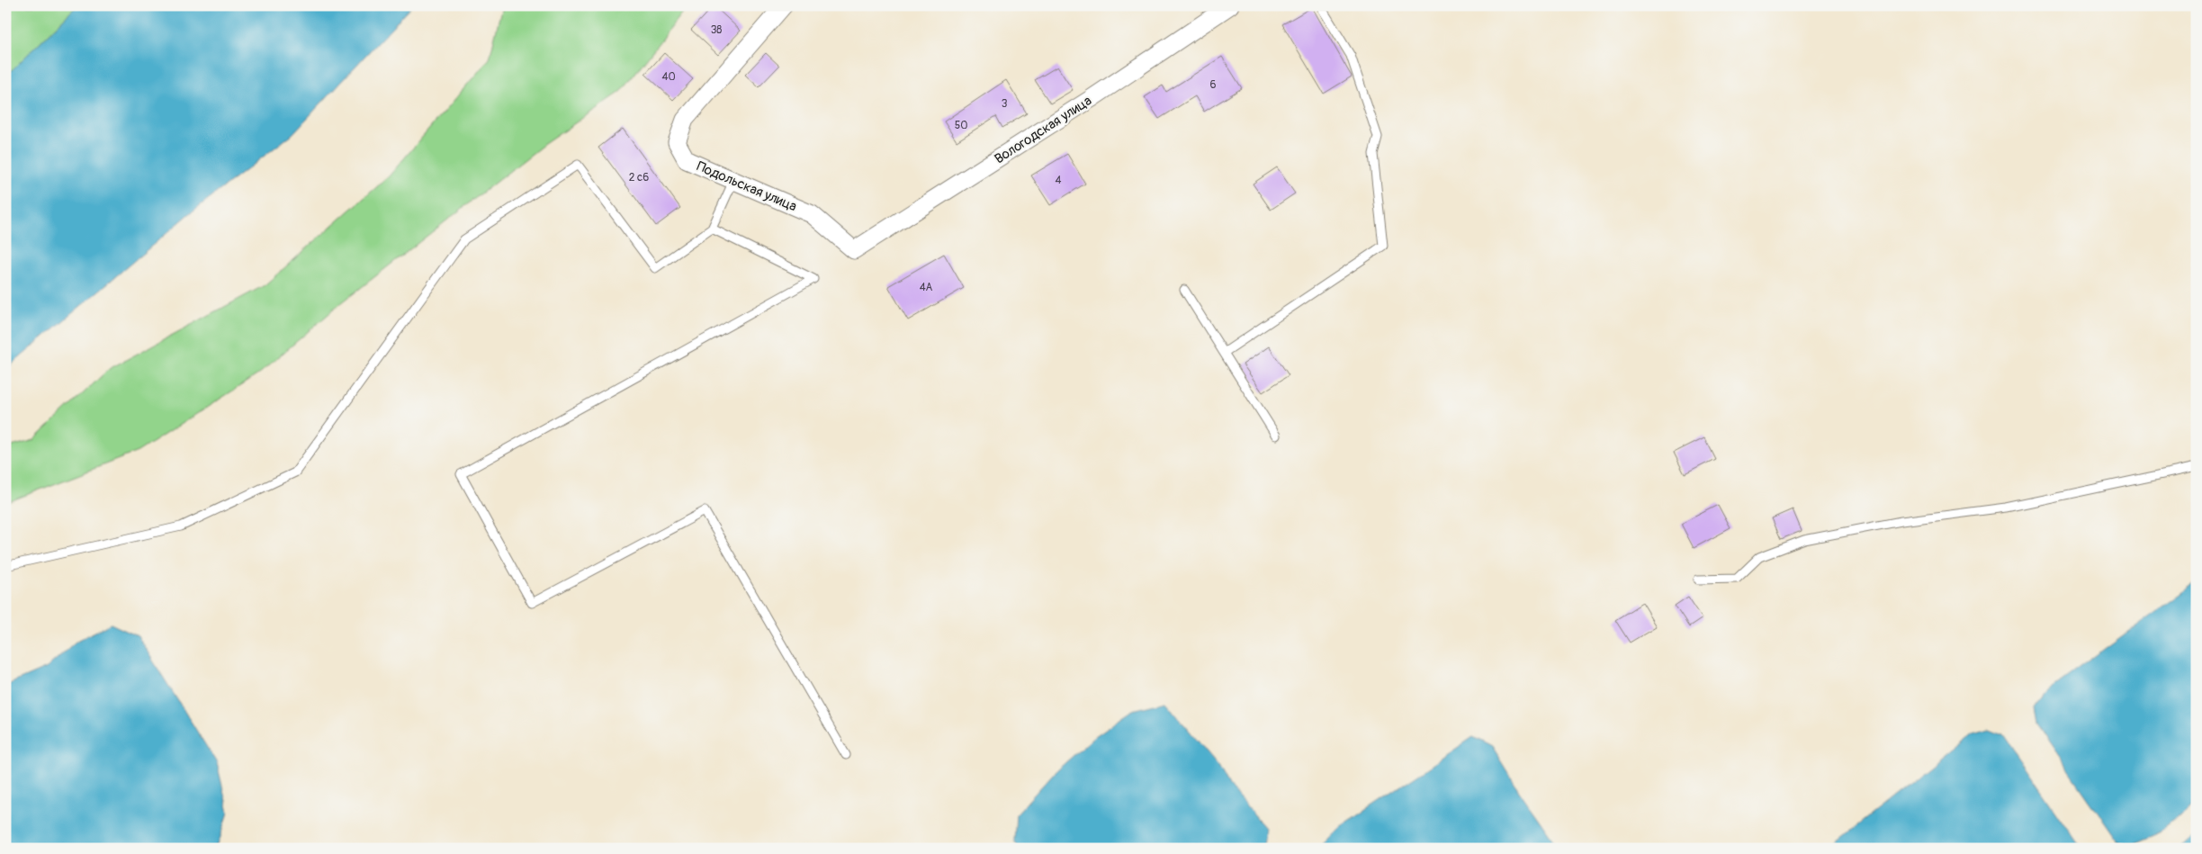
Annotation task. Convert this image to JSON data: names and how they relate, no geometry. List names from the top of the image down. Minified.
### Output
{"streets":{"street":["Вологодская улица","Подольская улица"]},"crossings":[["Вологодская улица","Подольская улица"]],"house_numbers":["38","40","6","3","50","2 с6","4","4А"]}
